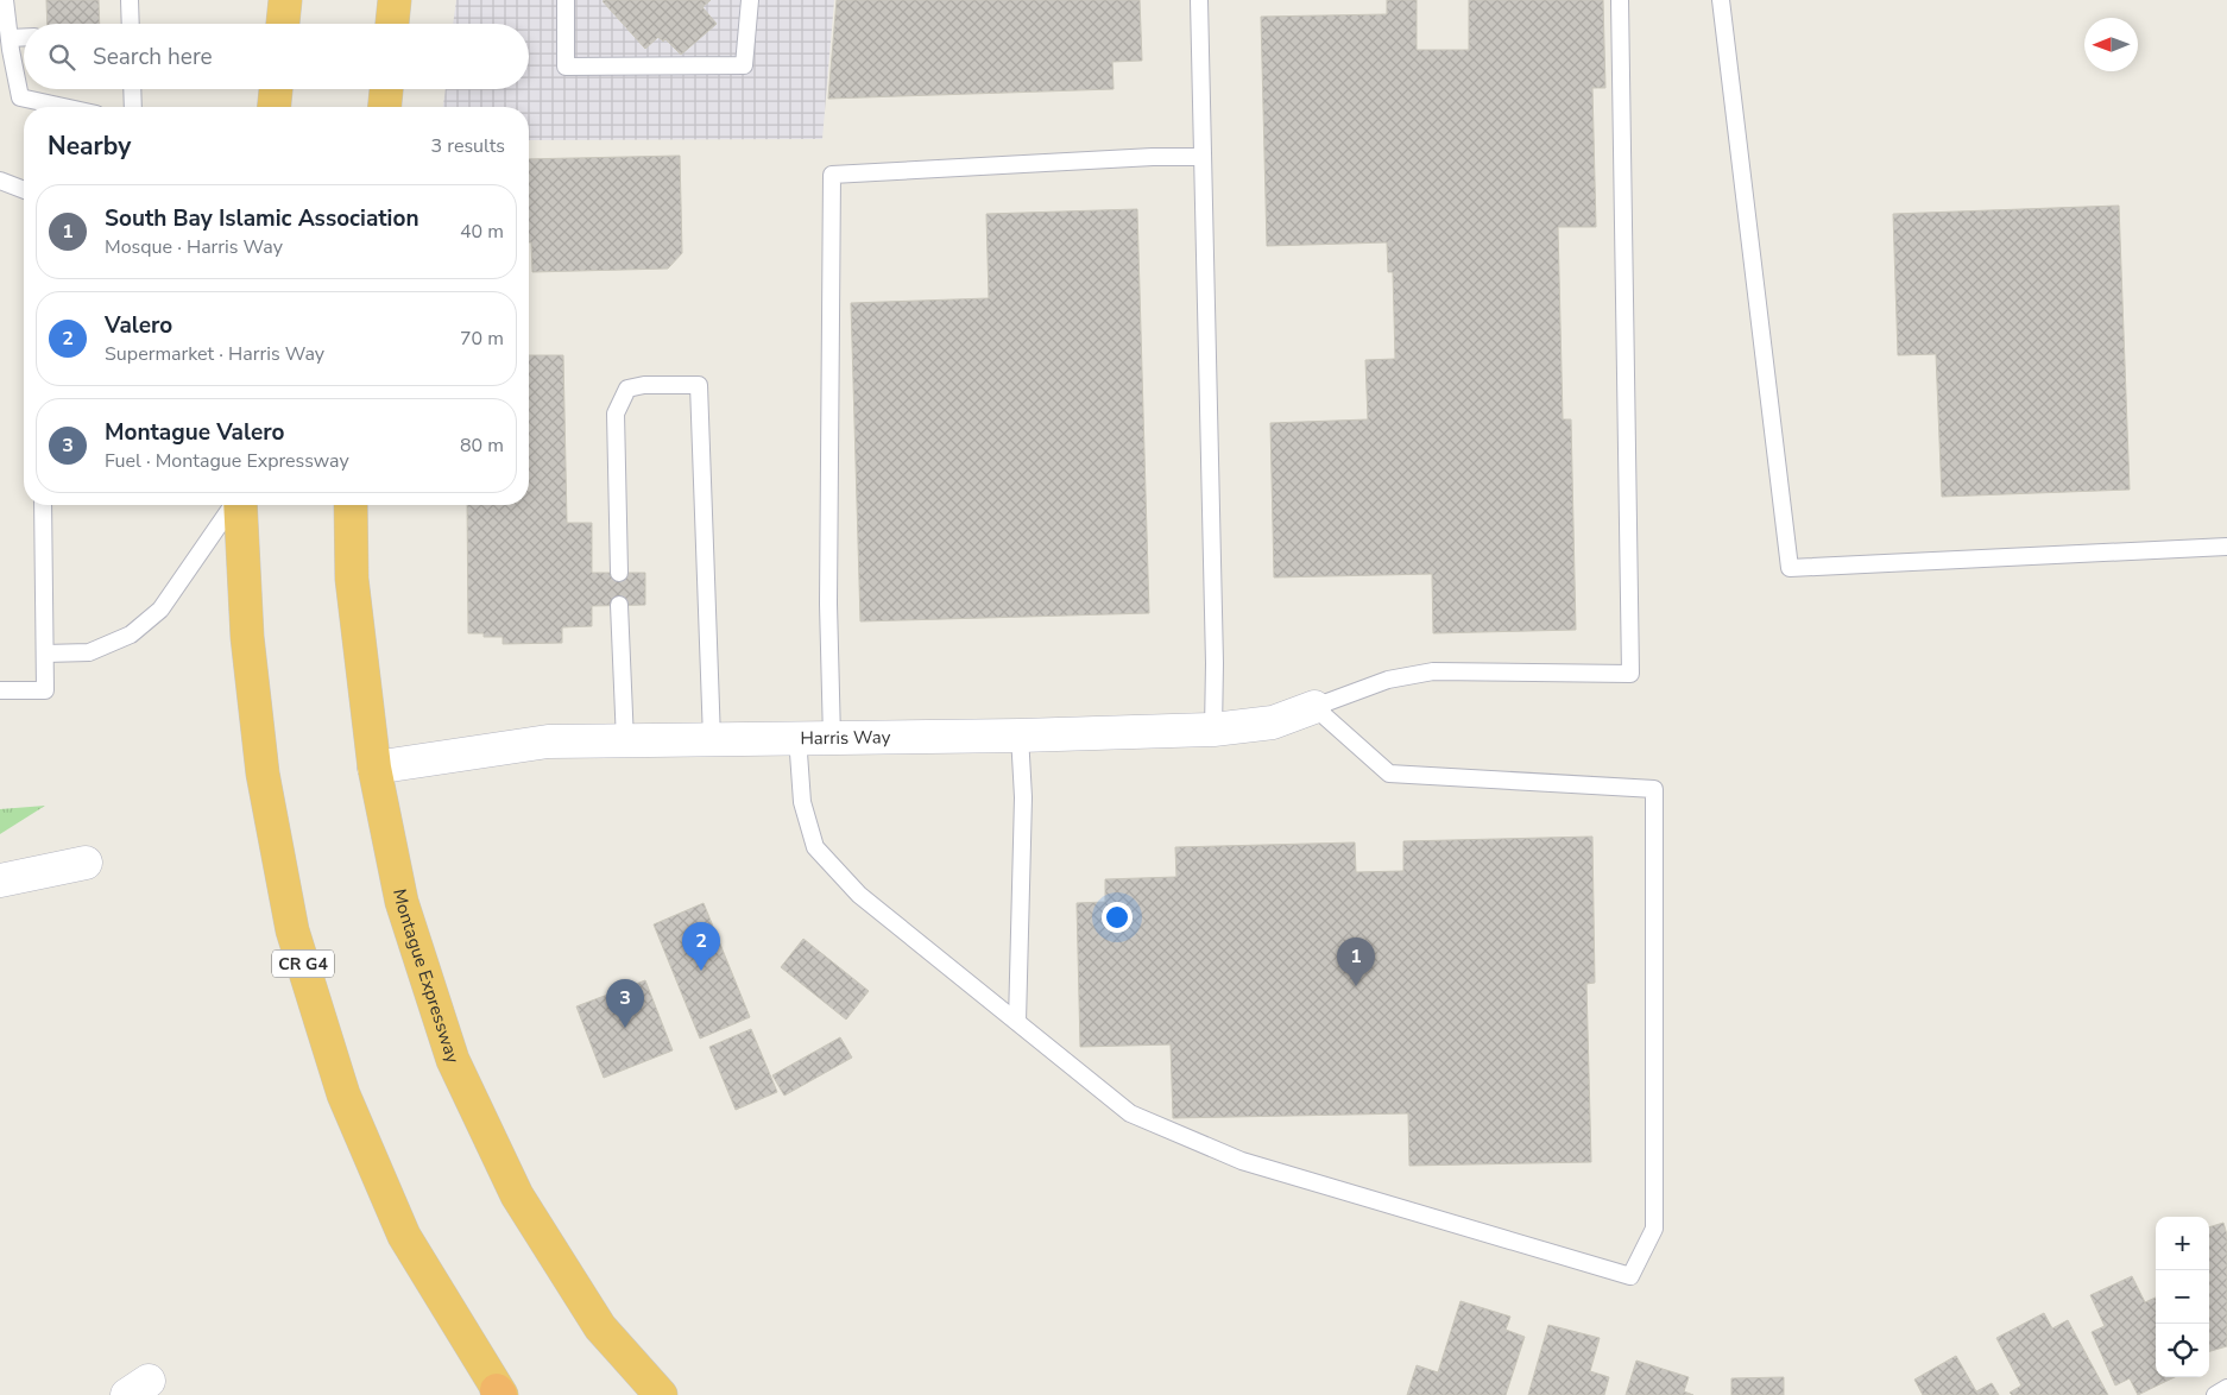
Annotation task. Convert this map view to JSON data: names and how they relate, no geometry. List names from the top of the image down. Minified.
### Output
{"streets":{"highway":["CR G4","Montague Expressway"],"street":["Harris Way"]},"crossings":[["Harris Way","Montague Expressway"]],"north":"left","page":{"search":"Search here","heading":["Nearby","3 results"],"list":[{"mark":"1","name":"South Bay Islamic Association","note":"Mosque · Harris Way","value":"40 m"},{"mark":"2","name":"Valero","note":"Supermarket · Harris Way","value":"70 m"},{"mark":"3","name":"Montague Valero","note":"Fuel · Montague Expressway","value":"80 m"}],"pins":["2","1","3"],"map_buttons":["+","−"]}}
